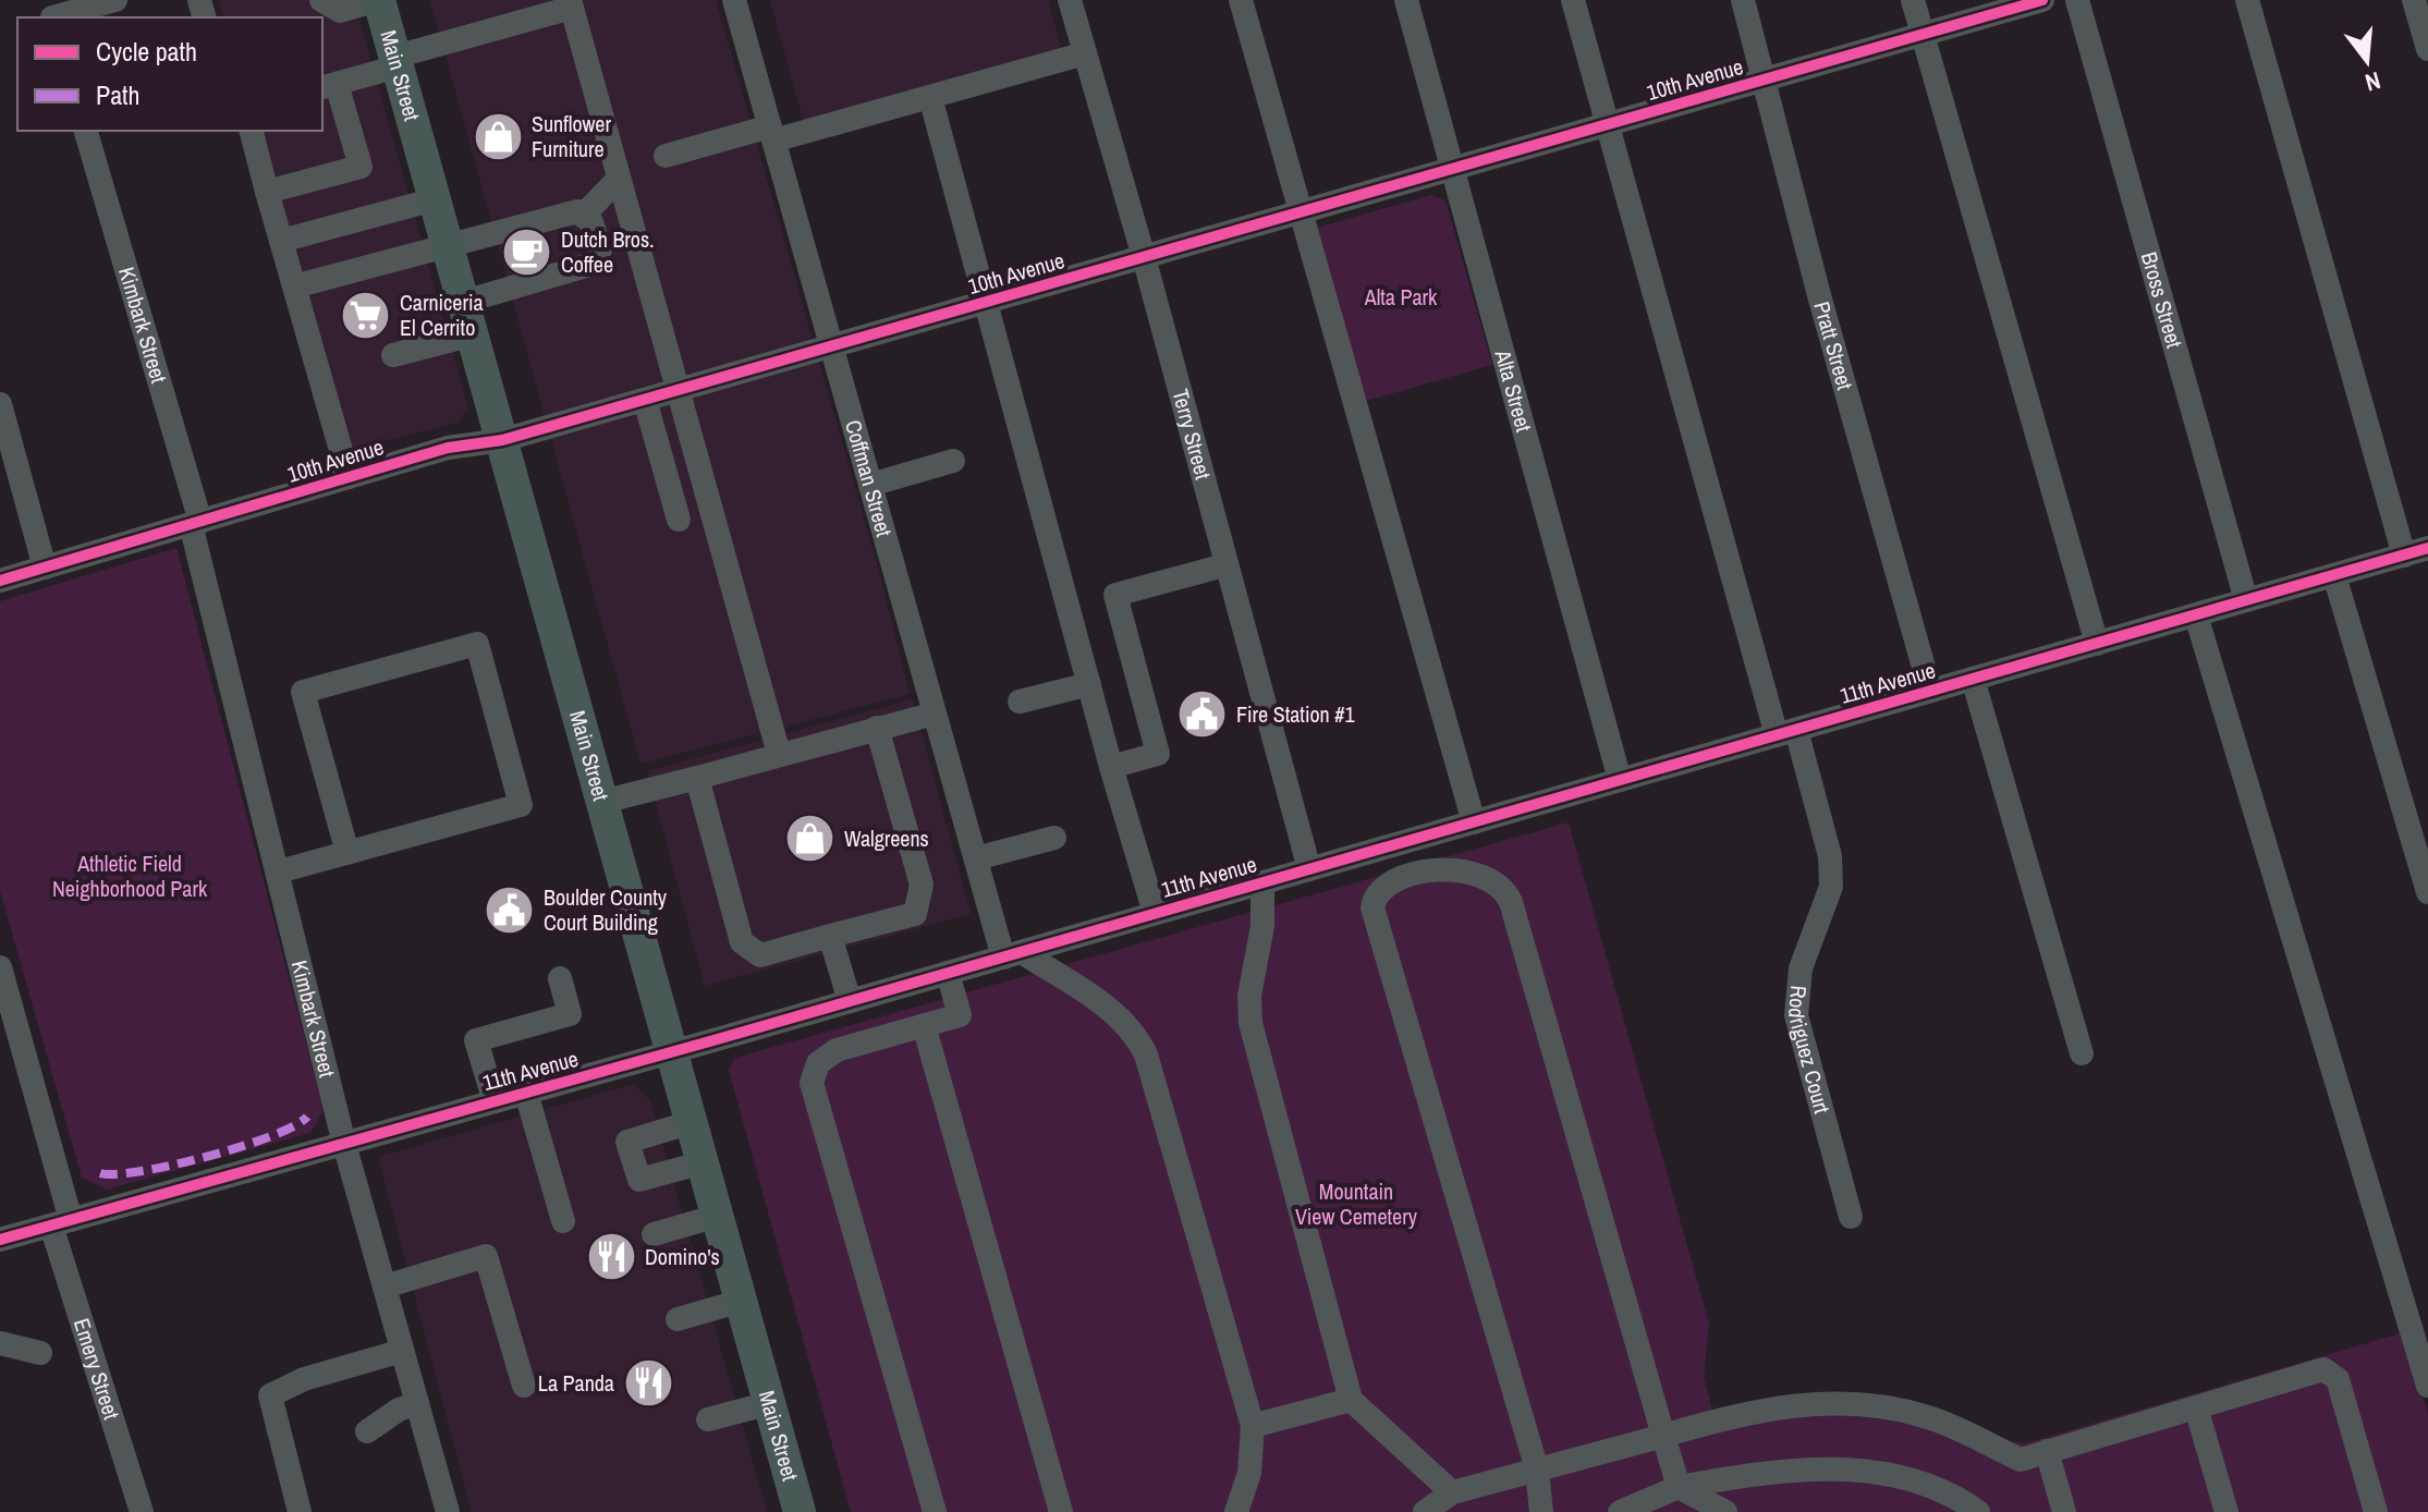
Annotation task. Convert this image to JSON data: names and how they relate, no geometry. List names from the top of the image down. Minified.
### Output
{"streets":{"highway":["Main Street"],"street":["10th Avenue","Bross Street","Kimbark Street","Pratt Street","Alta Street","Terry Street","Coffman Street","11th Avenue","Rodriguez Court","Emery Street"]},"crossings":[["Main Street","10th Avenue"],["Main Street","11th Avenue"],["10th Avenue","Kimbark Street"],["10th Avenue","Pratt Street"],["10th Avenue","Alta Street"],["10th Avenue","Terry Street"],["10th Avenue","Coffman Street"],["10th Avenue","Rodriguez Court"],["Bross Street","11th Avenue"],["Kimbark Street","11th Avenue"],["Pratt Street","11th Avenue"],["Alta Street","11th Avenue"],["Terry Street","11th Avenue"],["Coffman Street","11th Avenue"],["11th Avenue","Rodriguez Court"],["11th Avenue","Emery Street"]],"parks":["Alta Park","Athletic Field Neighborhood Park","Mountain View Cemetery"],"places":{"shop":["Sunflower Furniture","Walgreens"],"cafe":["Dutch Bros. Coffee"],"supermarket":["Carniceria El Cerrito"],"public building":["Fire Station #1","Boulder County Court Building"],"restaurant":["Domino's","La Panda"]},"legend":["Cycle path","Path"],"north":"bottom"}
